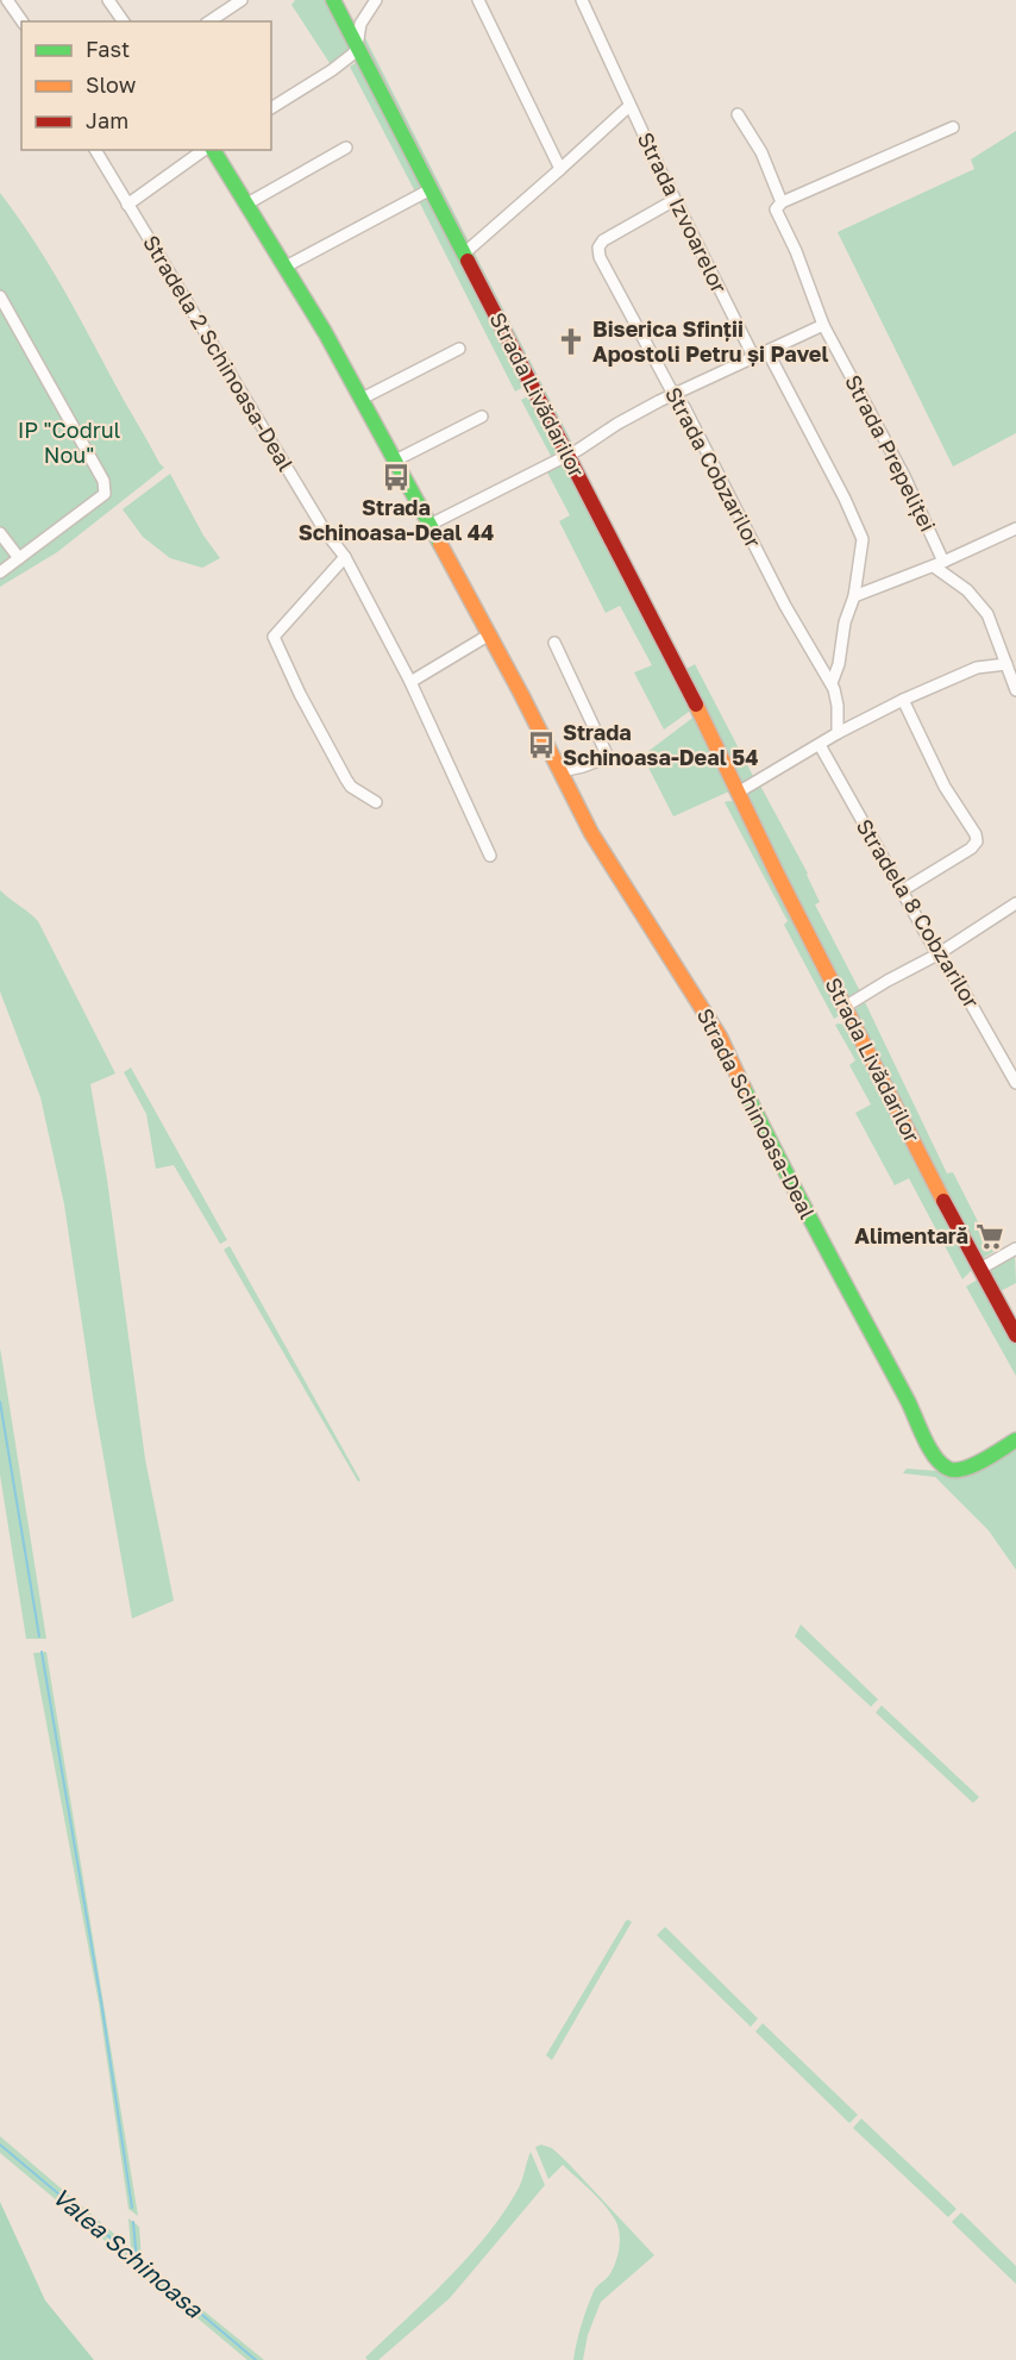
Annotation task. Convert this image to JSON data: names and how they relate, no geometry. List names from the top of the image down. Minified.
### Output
{"streets":{"street":["Strada Izvoarelor","Stradela 2 Schinoasa-Deal","Strada Livădarilor","Strada Prepeliței","Strada Cobzarilor","Stradela 8 Cobzarilor","Strada Schinoasa-Deal"]},"crossings":[["Strada Izvoarelor","Strada Cobzarilor"],["Stradela 2 Schinoasa-Deal","Strada Schinoasa-Deal"]],"water":["Valea Schinoasa"],"parks":["IP \"Codrul Nou\""],"places":{"church":["Biserica Sfinții Apostoli Petru și Pavel"],"bus stop":["Strada Schinoasa-Deal 44","Strada Schinoasa-Deal 54"],"supermarket":["Alimentară"]},"legend":["Fast","Slow","Jam"]}
